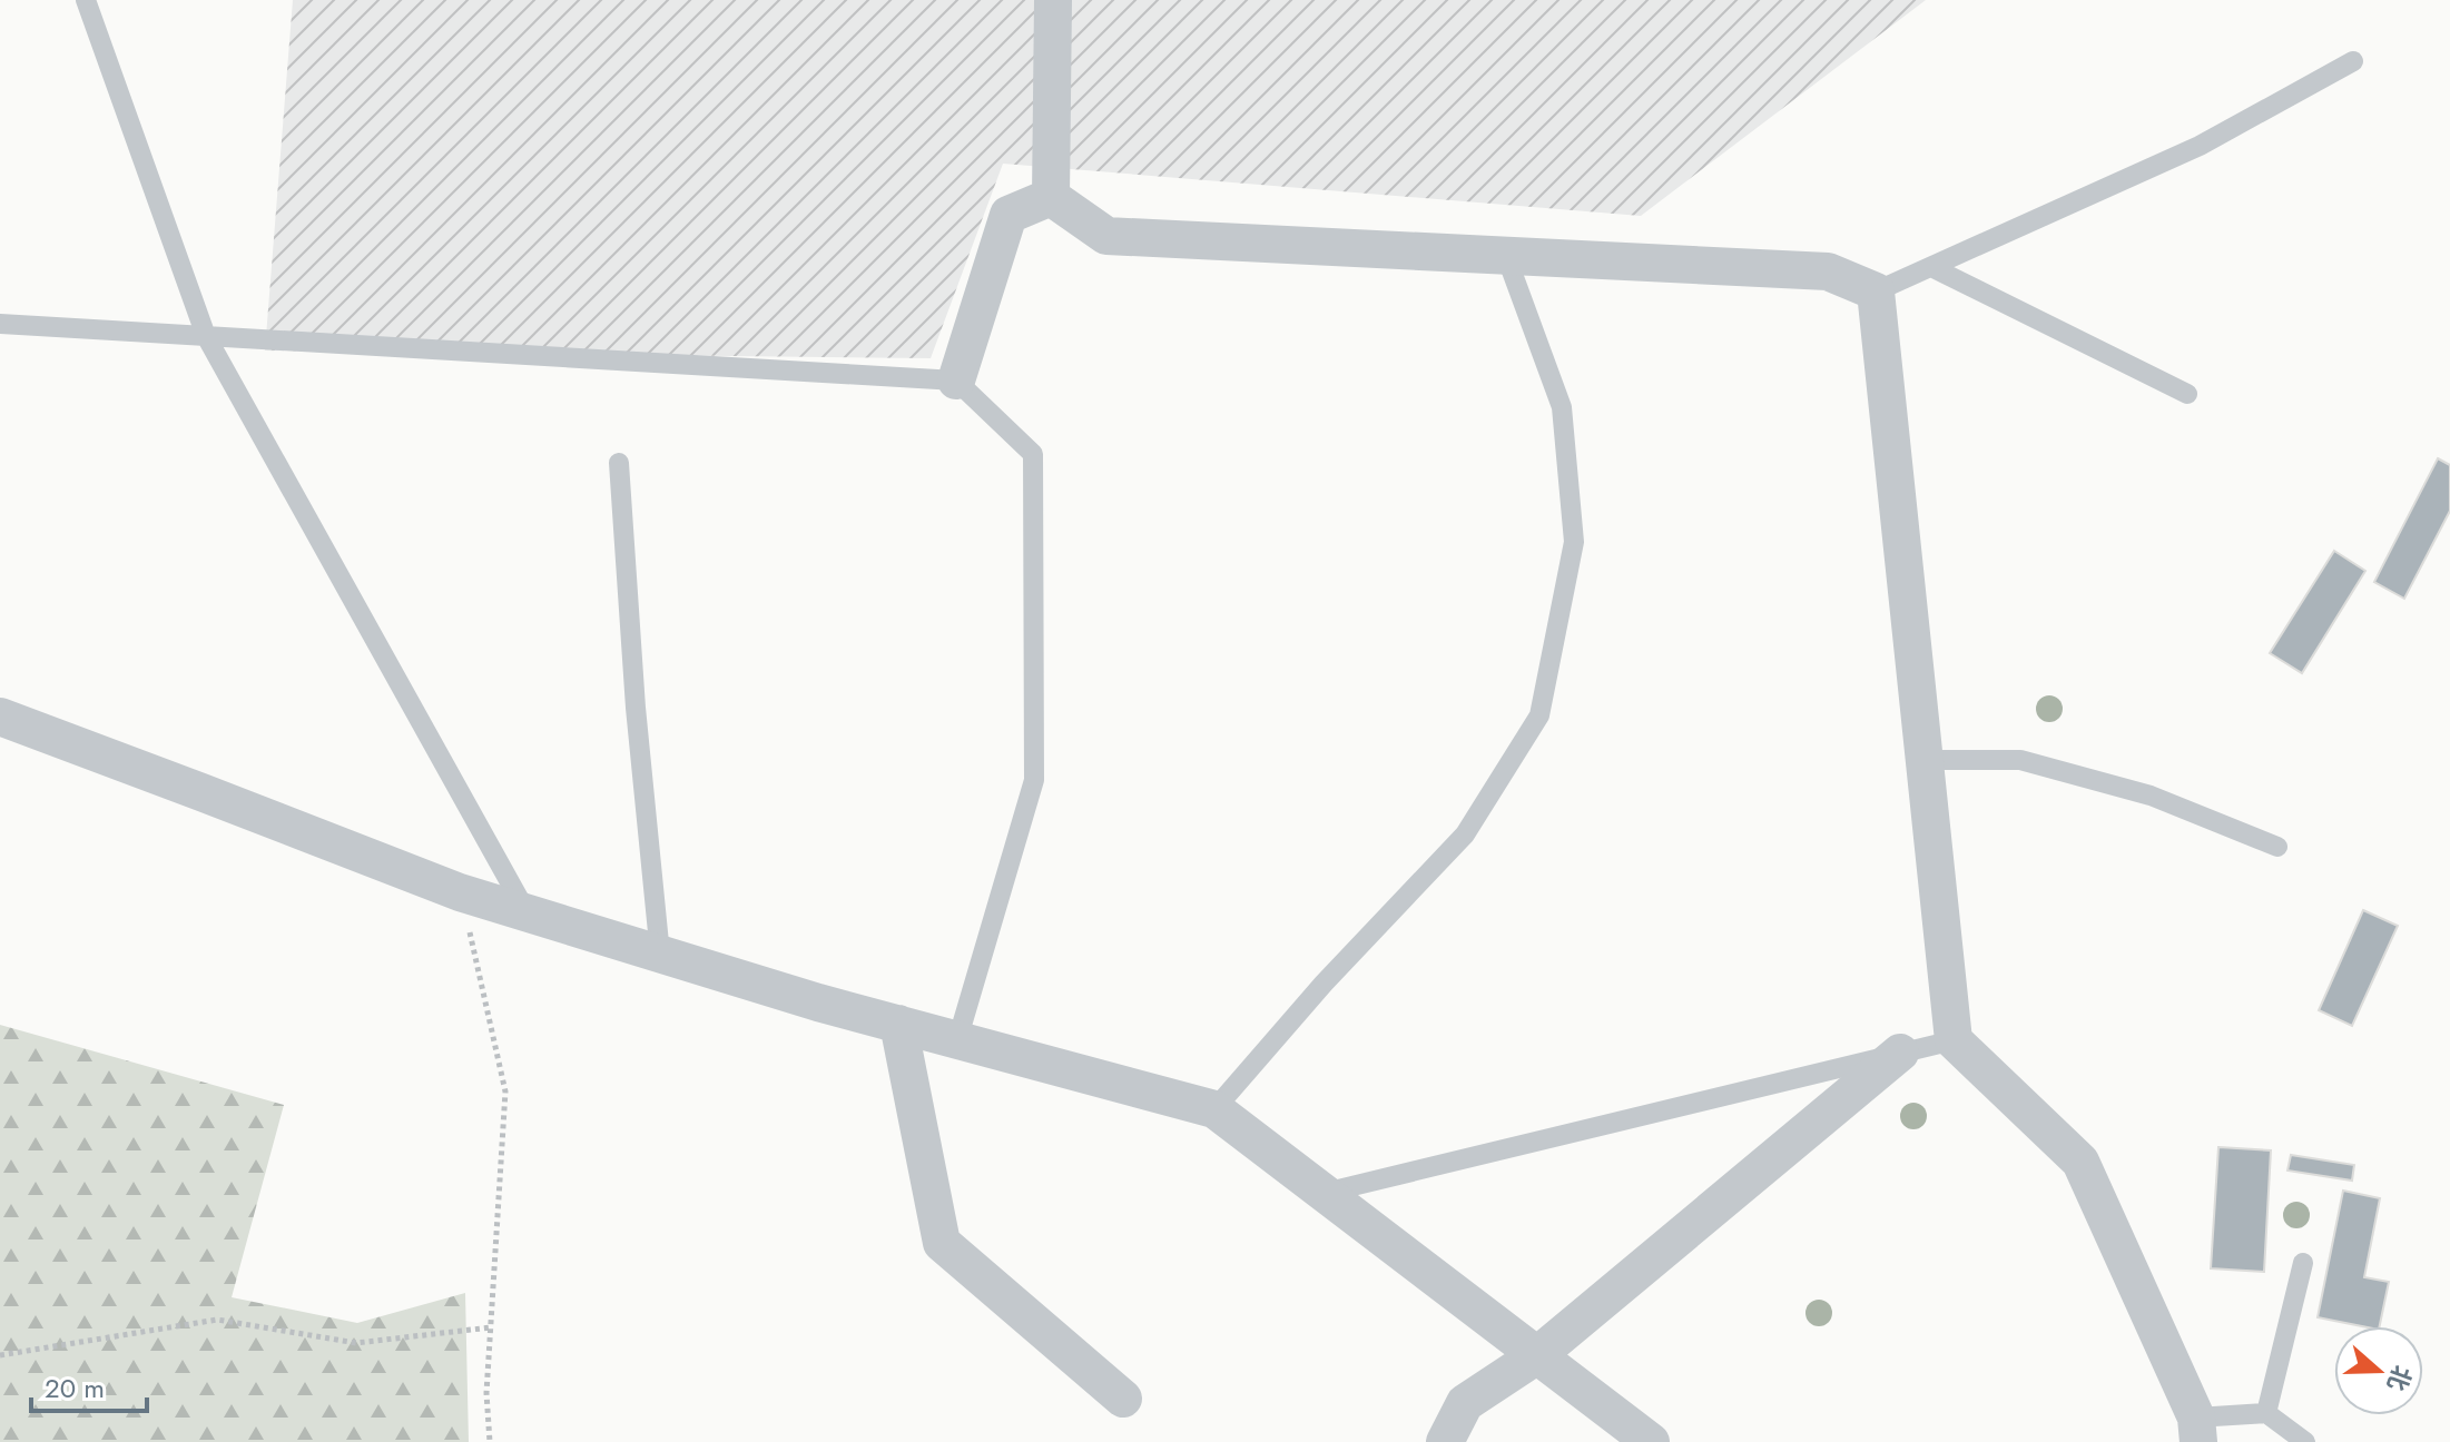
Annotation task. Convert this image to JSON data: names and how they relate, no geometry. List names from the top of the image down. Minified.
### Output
{"scale_bar":"20 m","north":"right"}
